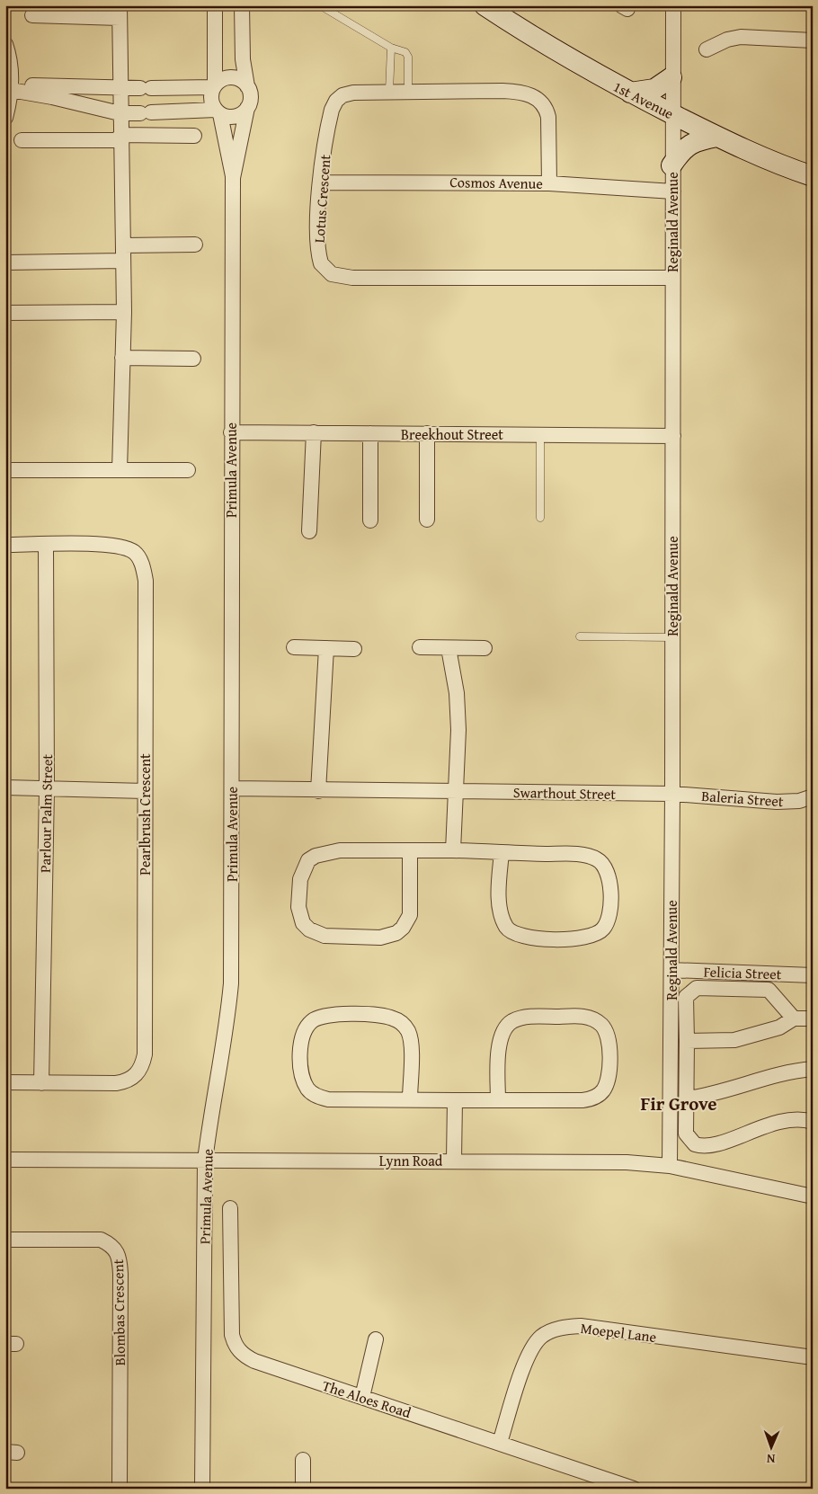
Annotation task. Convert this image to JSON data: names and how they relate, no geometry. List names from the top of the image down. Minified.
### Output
{"streets":{"street":["1st Avenue","Cosmos Avenue","Lotus Crescent","Reginald Avenue","Breekhout Street","Primula Avenue","Swarthout Street","Baleria Street","Parlour Palm Street","Pearlbrush Crescent","Felicia Street","Lynn Road","Blombas Crescent","Moepel Lane","The Aloes Road"]},"crossings":[["1st Avenue","Reginald Avenue"],["Cosmos Avenue","Lotus Crescent"],["Cosmos Avenue","Reginald Avenue"],["Lotus Crescent","Reginald Avenue"],["Reginald Avenue","Breekhout Street"],["Reginald Avenue","Swarthout Street"],["Reginald Avenue","Baleria Street"],["Reginald Avenue","Felicia Street"],["Reginald Avenue","Lynn Road"],["Breekhout Street","Primula Avenue"],["Primula Avenue","Swarthout Street"],["Primula Avenue","Lynn Road"],["Swarthout Street","Baleria Street"],["Parlour Palm Street","Pearlbrush Crescent"],["Moepel Lane","The Aloes Road"]],"districts":["Fir Grove"],"north":"bottom"}
